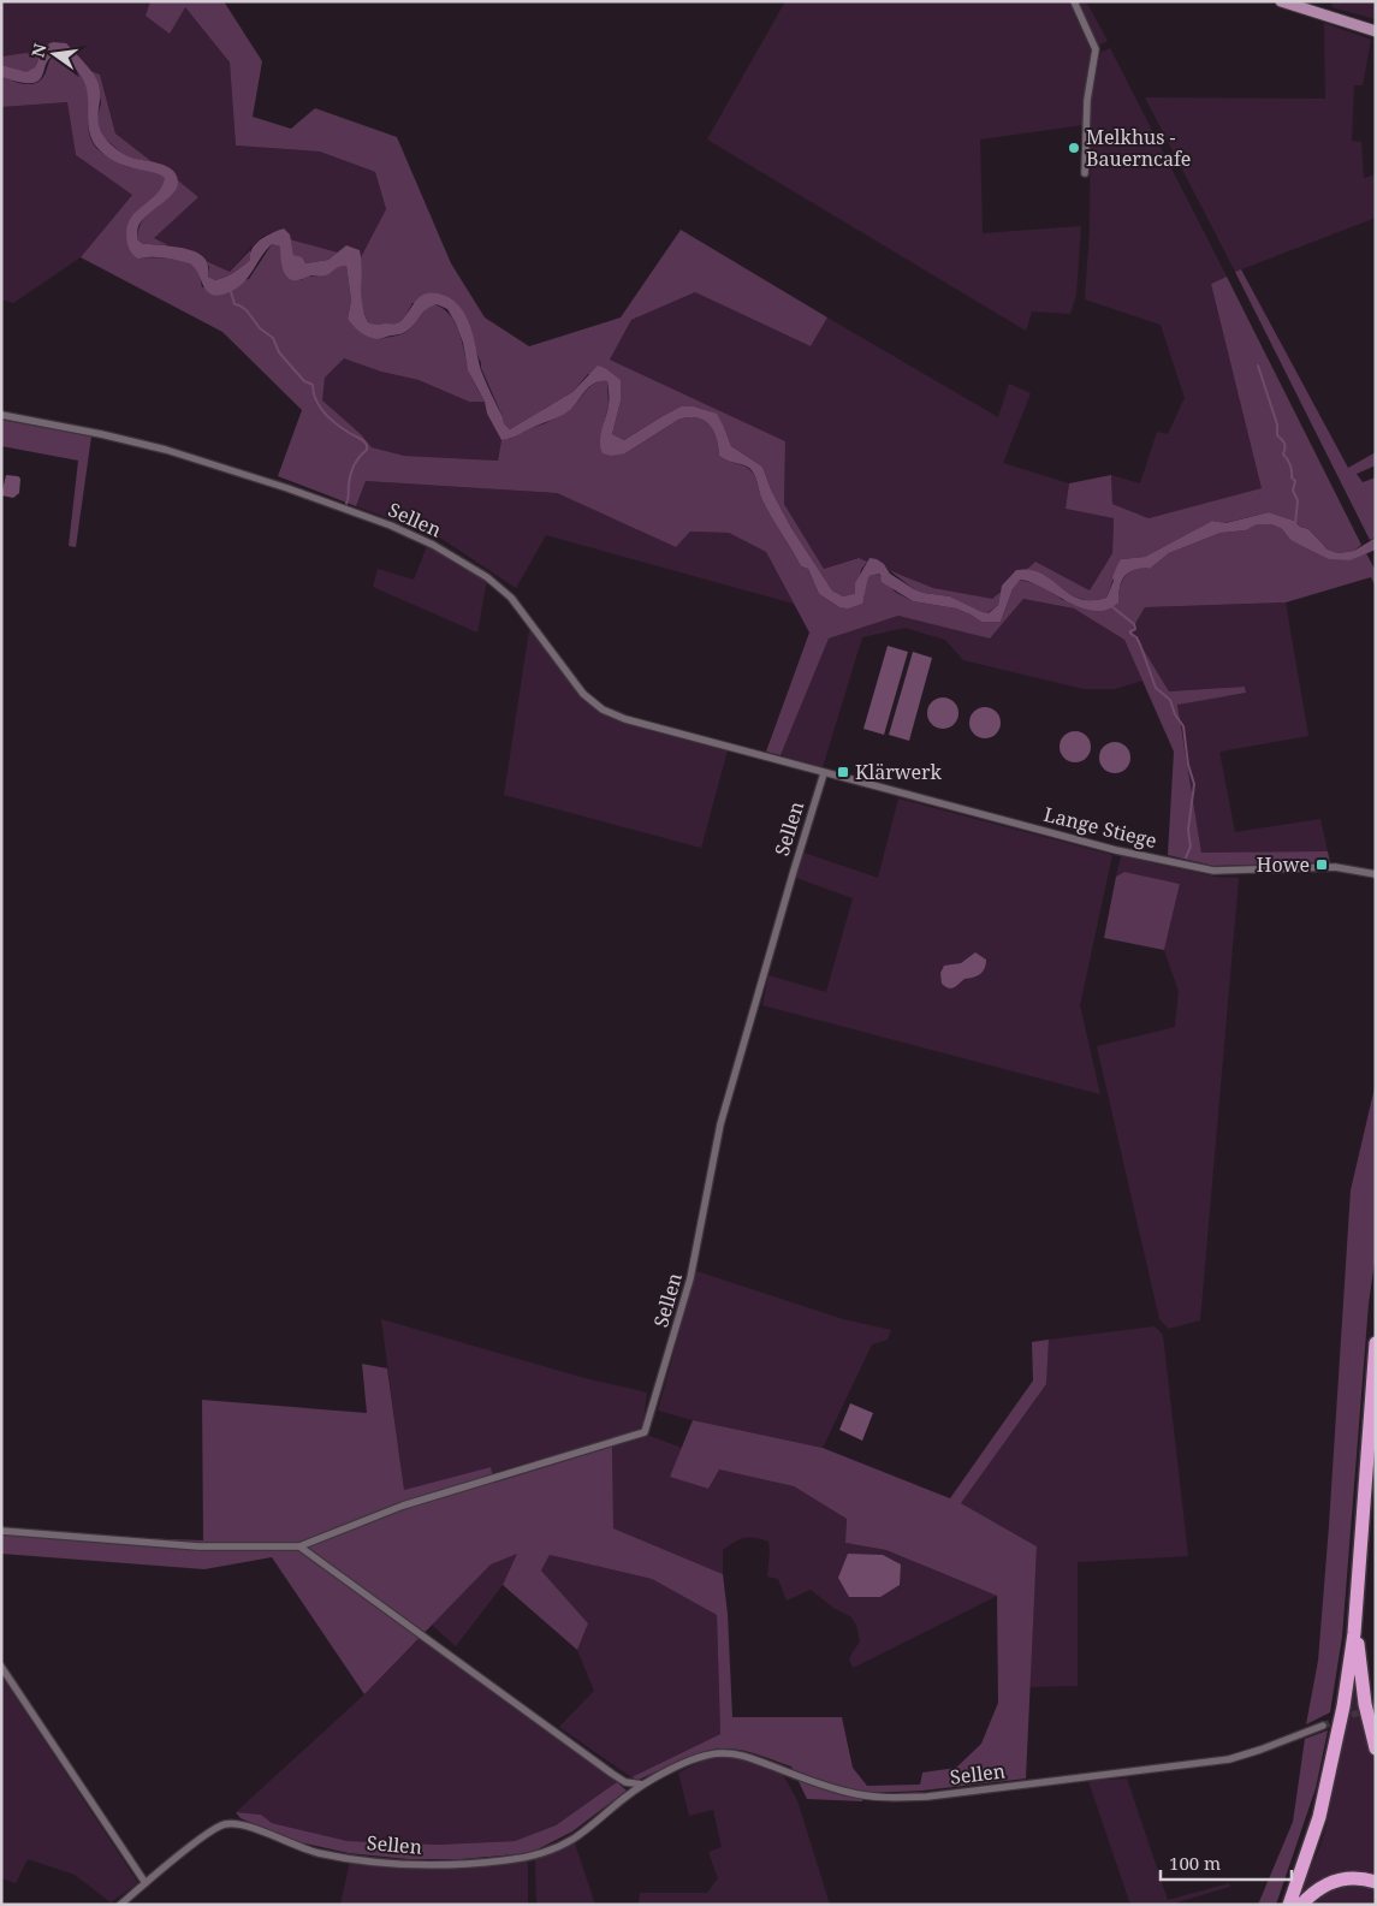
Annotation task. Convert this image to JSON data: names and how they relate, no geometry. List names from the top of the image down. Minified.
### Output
{"streets":{"street":["Sellen","Lange Stiege"]},"crossings":[["Sellen","Lange Stiege"]],"places":{"other":["Melkhus - Bauerncafe"],"transit":["Klärwerk","Howe"]},"scale_bar":"100 m","north":"left"}
